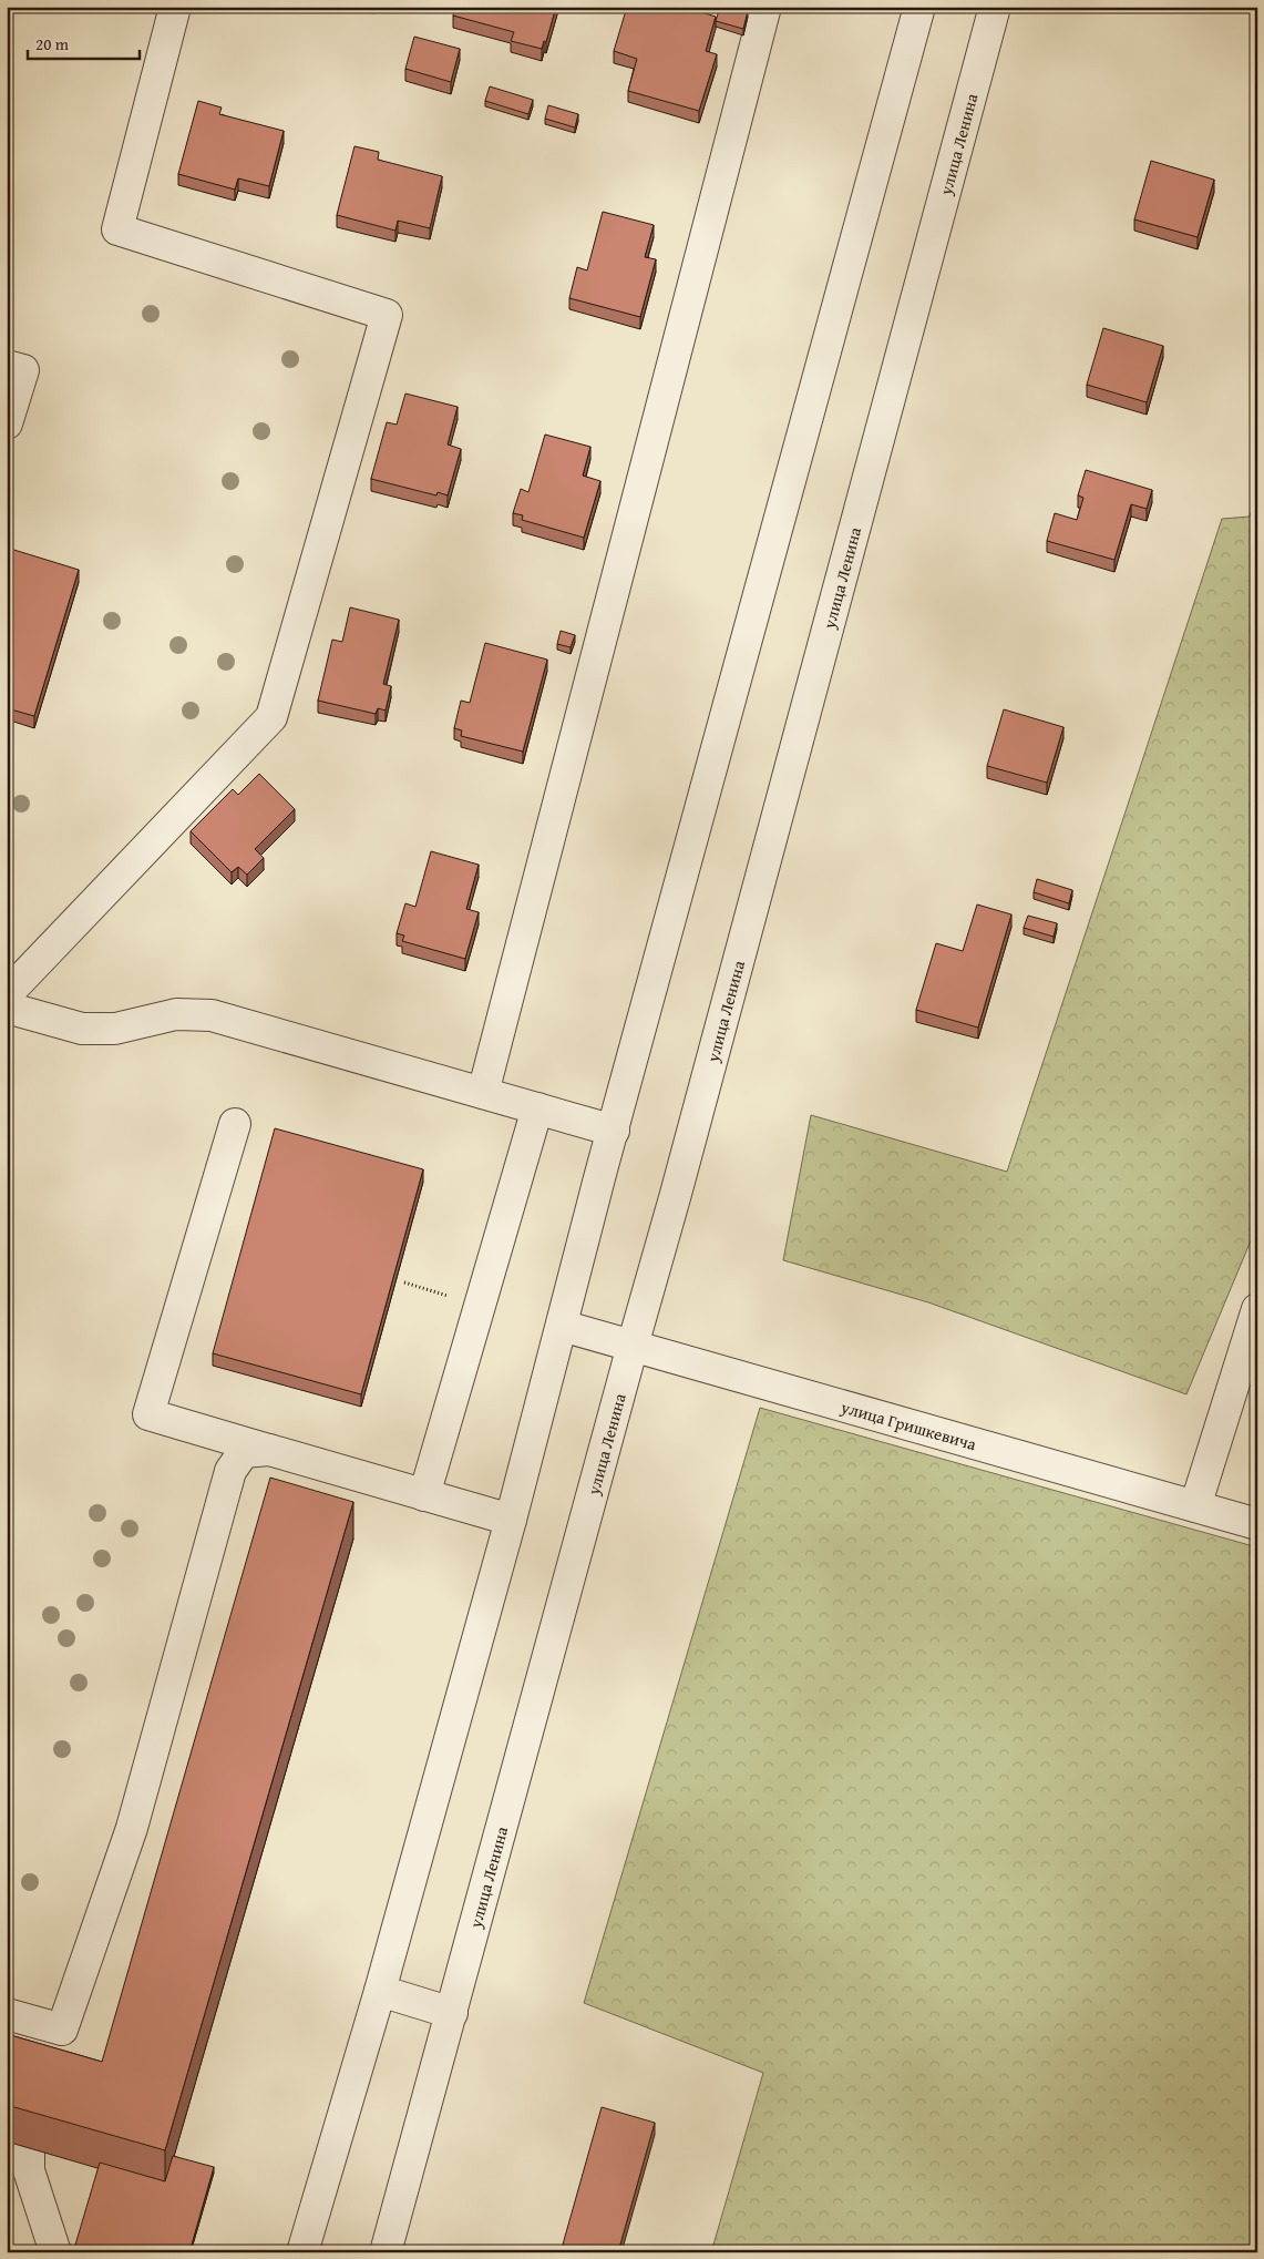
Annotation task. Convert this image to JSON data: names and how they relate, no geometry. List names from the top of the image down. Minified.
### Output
{"streets":{"street":["улица Ленина","улица Гришкевича"]},"crossings":[["улица Ленина","улица Гришкевича"]],"scale_bar":"20 m"}
